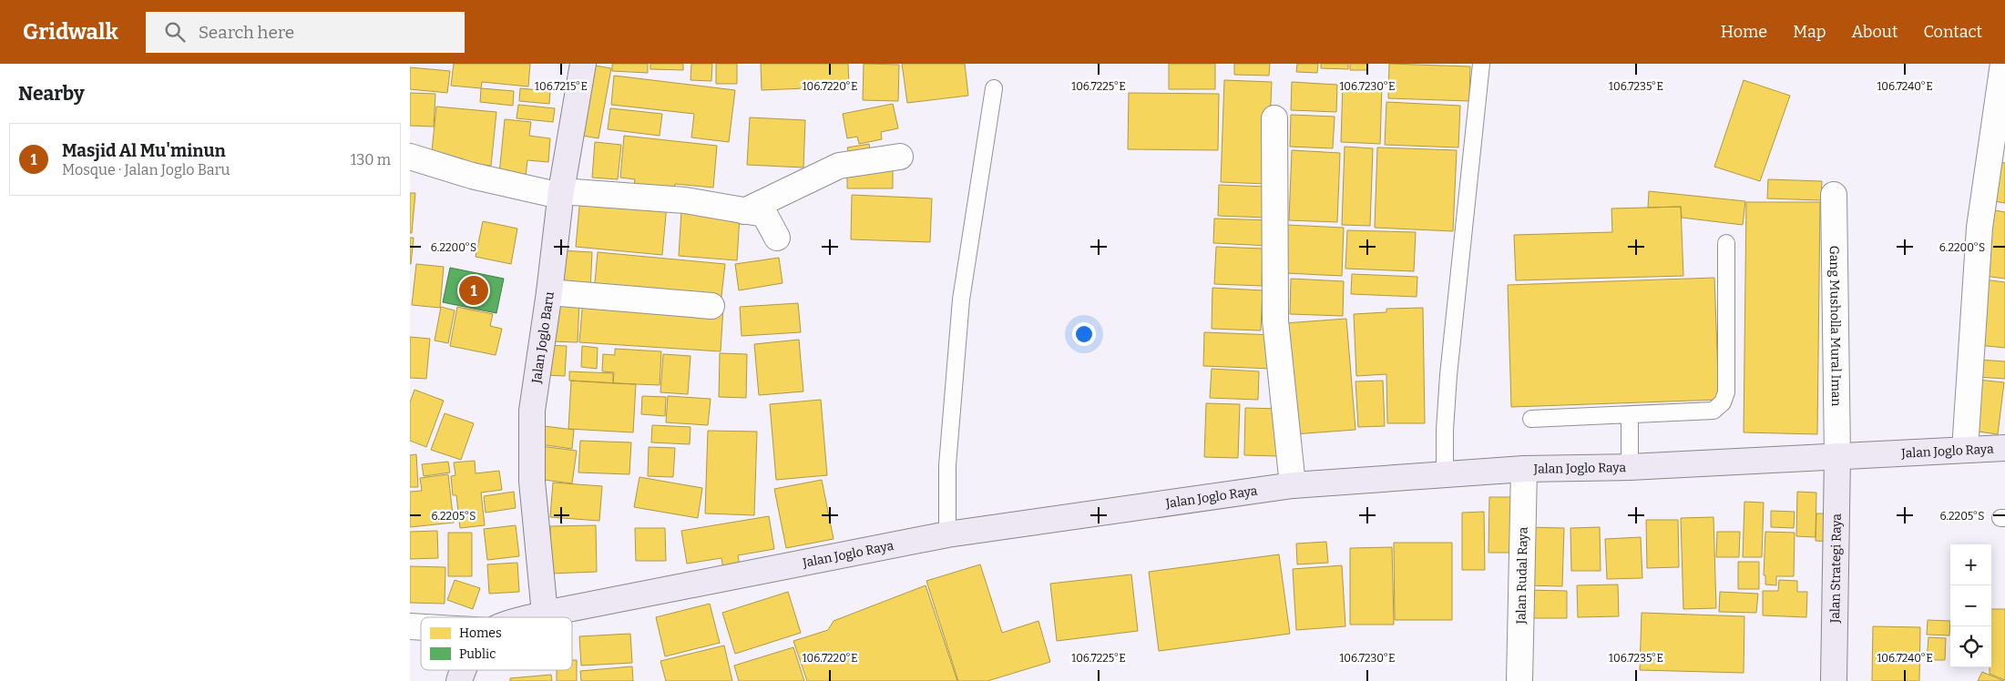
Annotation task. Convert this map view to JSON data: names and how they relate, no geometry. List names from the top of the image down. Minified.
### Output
{"streets":{"main road":["Jalan Joglo Baru","Jalan Joglo Raya","Jalan Strategi Raya"],"street":["Gang Musholla Mural Iman","Jalan Rudal Raya"]},"crossings":[["Gang Musholla Mural Iman","Jalan Joglo Raya"],["Gang Musholla Mural Iman","Jalan Strategi Raya"],["Jalan Joglo Baru","Jalan Joglo Raya"],["Jalan Joglo Raya","Jalan Strategi Raya"],["Jalan Joglo Raya","Jalan Rudal Raya"]],"legend":["Homes","Public"],"page":{"header":"Gridwalk","search":"Search here","nav":["Home","Map","About","Contact"],"heading":"Nearby","list":[{"mark":"1","name":"Masjid Al Mu'minun","note":"Mosque · Jalan Joglo Baru","value":"130 m"}],"pins":"1","map_buttons":["+","−"]},"coordinates":["106.7215°E","106.7220°E","106.7225°E","106.7230°E","106.7235°E","106.7240°E","6.2200°S","6.2205°S"]}
